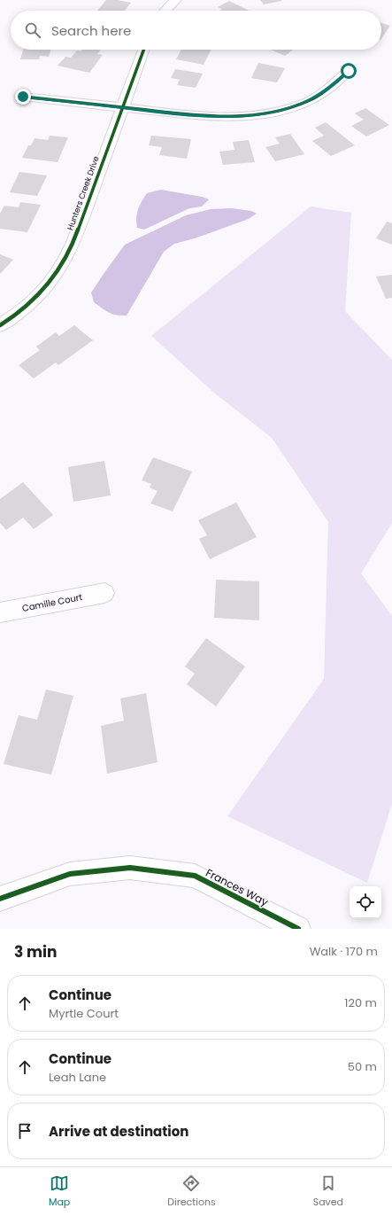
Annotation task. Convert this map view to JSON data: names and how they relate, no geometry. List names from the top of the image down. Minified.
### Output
{"streets":{"street":["Hunters Creek Drive","Camille Court","Frances Way"]},"page":{"search":"Search here","heading":["3 min","Walk · 170 m"],"list":[["Continue","Myrtle Court","120 m"],["Continue","Leah Lane","50 m"],"Arrive at destination"],"nav":["Map","Directions","Saved"]}}
